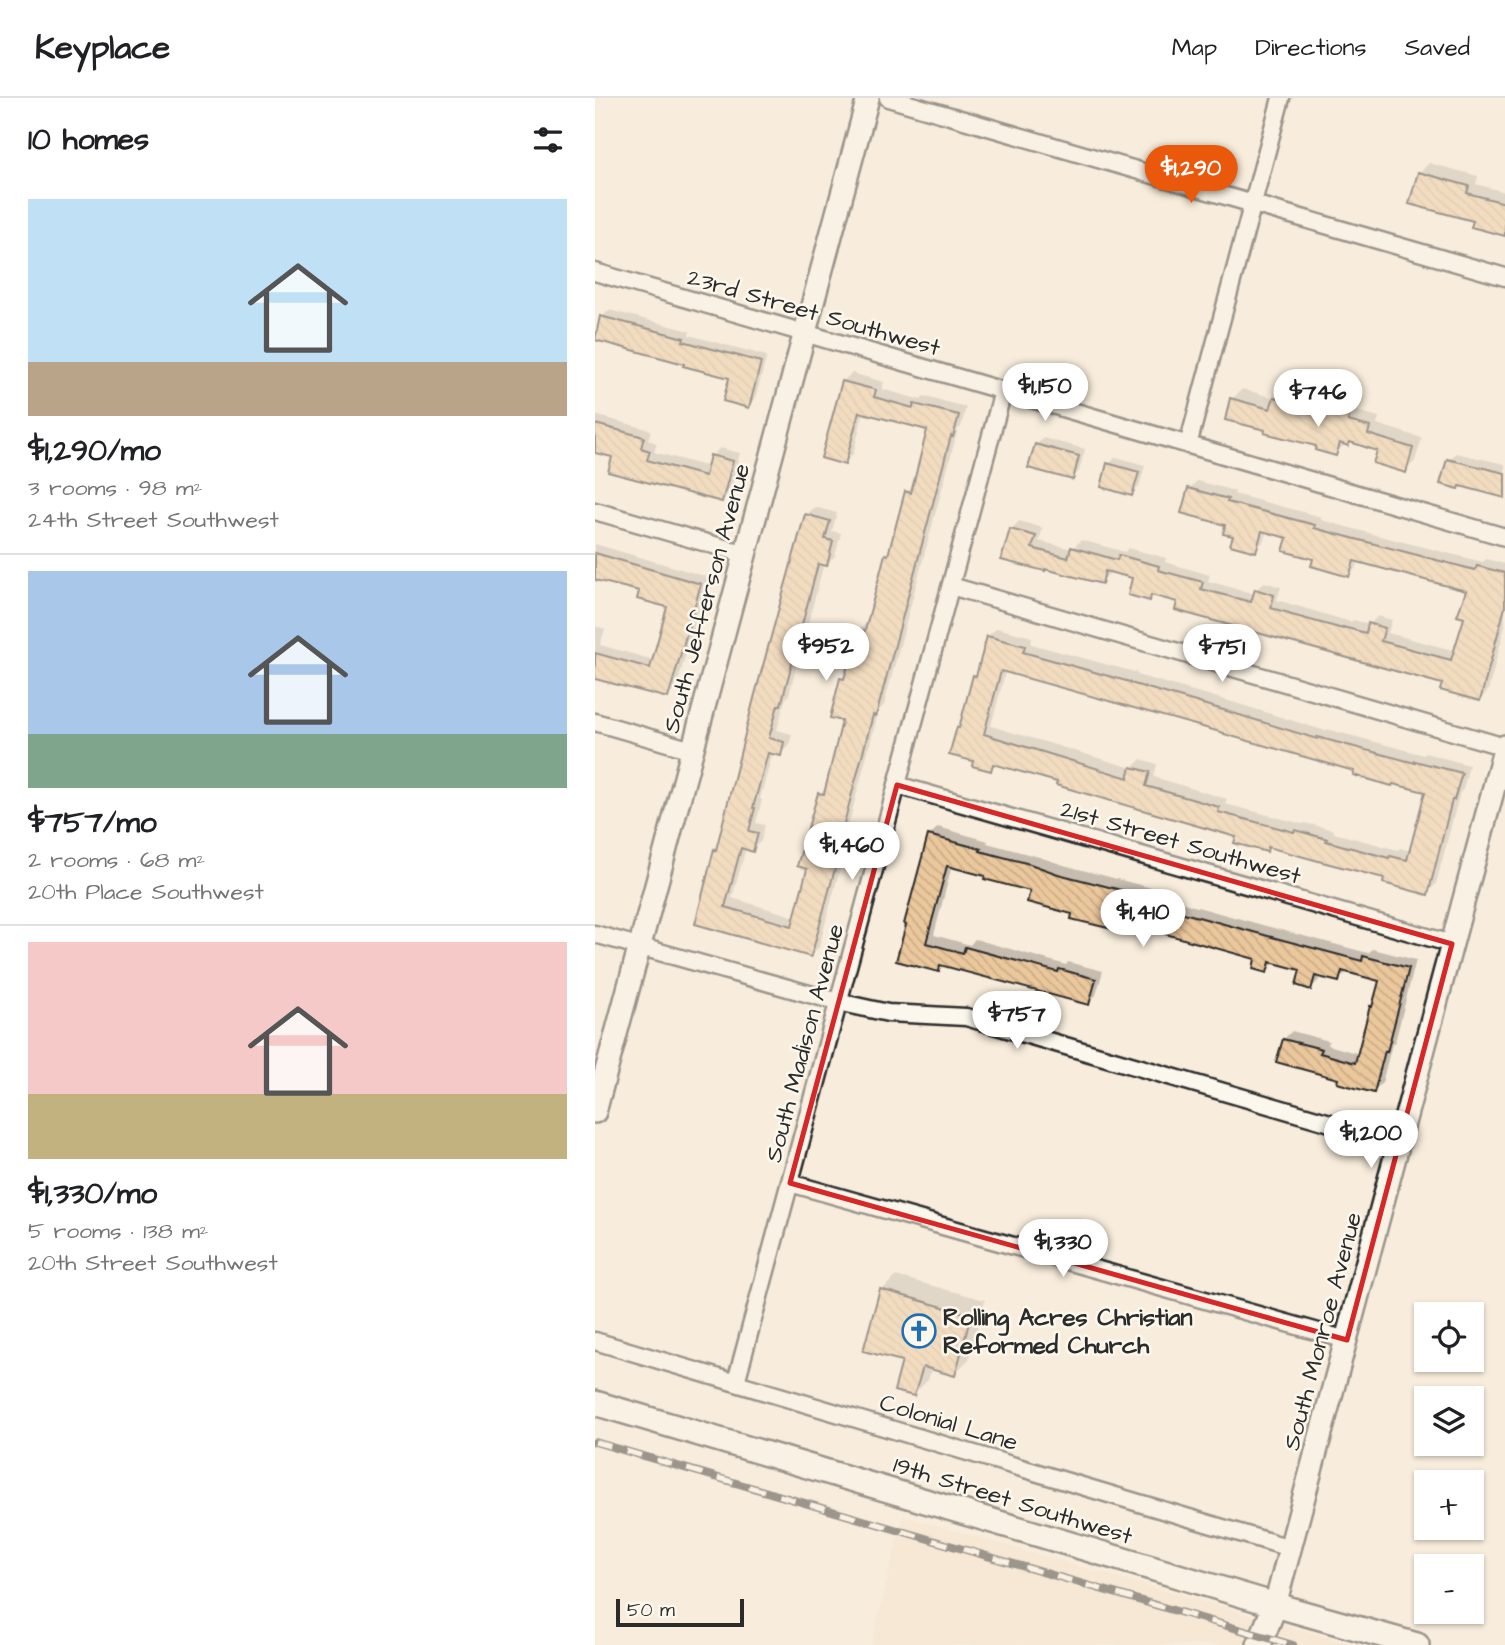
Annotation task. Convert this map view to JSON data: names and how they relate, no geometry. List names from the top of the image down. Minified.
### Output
{"streets":{"main road":["South Monroe Avenue","19th Street Southwest"],"street":["23rd Street Southwest","South Jefferson Avenue","21st Street Southwest","South Madison Avenue","Colonial Lane"]},"crossings":[["23rd Street Southwest","South Jefferson Avenue"],["23rd Street Southwest","South Madison Avenue"],["21st Street Southwest","South Madison Avenue"],["21st Street Southwest","South Monroe Avenue"],["South Madison Avenue","Colonial Lane"],["South Monroe Avenue","Colonial Lane"],["South Monroe Avenue","19th Street Southwest"]],"places":{"church":["Rolling Acres Christian Reformed Church"]},"scale_bar":"50 m","page":{"header":"Keyplace","nav":["Map","Directions","Saved"],"heading":"10 homes","price":["$1,290","$1,150","$746","$952","$751","$1,460","$1,410","$757","$1,200","$1,330"],"list":[{"name":"$1,290/mo","note":"3 rooms · 98 m² · 24th Street Southwest"},{"name":"$757/mo","note":"2 rooms · 68 m² · 20th Place Southwest"},{"name":"$1,330/mo","note":"5 rooms · 138 m² · 20th Street Southwest"}],"map_buttons":["+","−"],"scale":"50 m"}}
